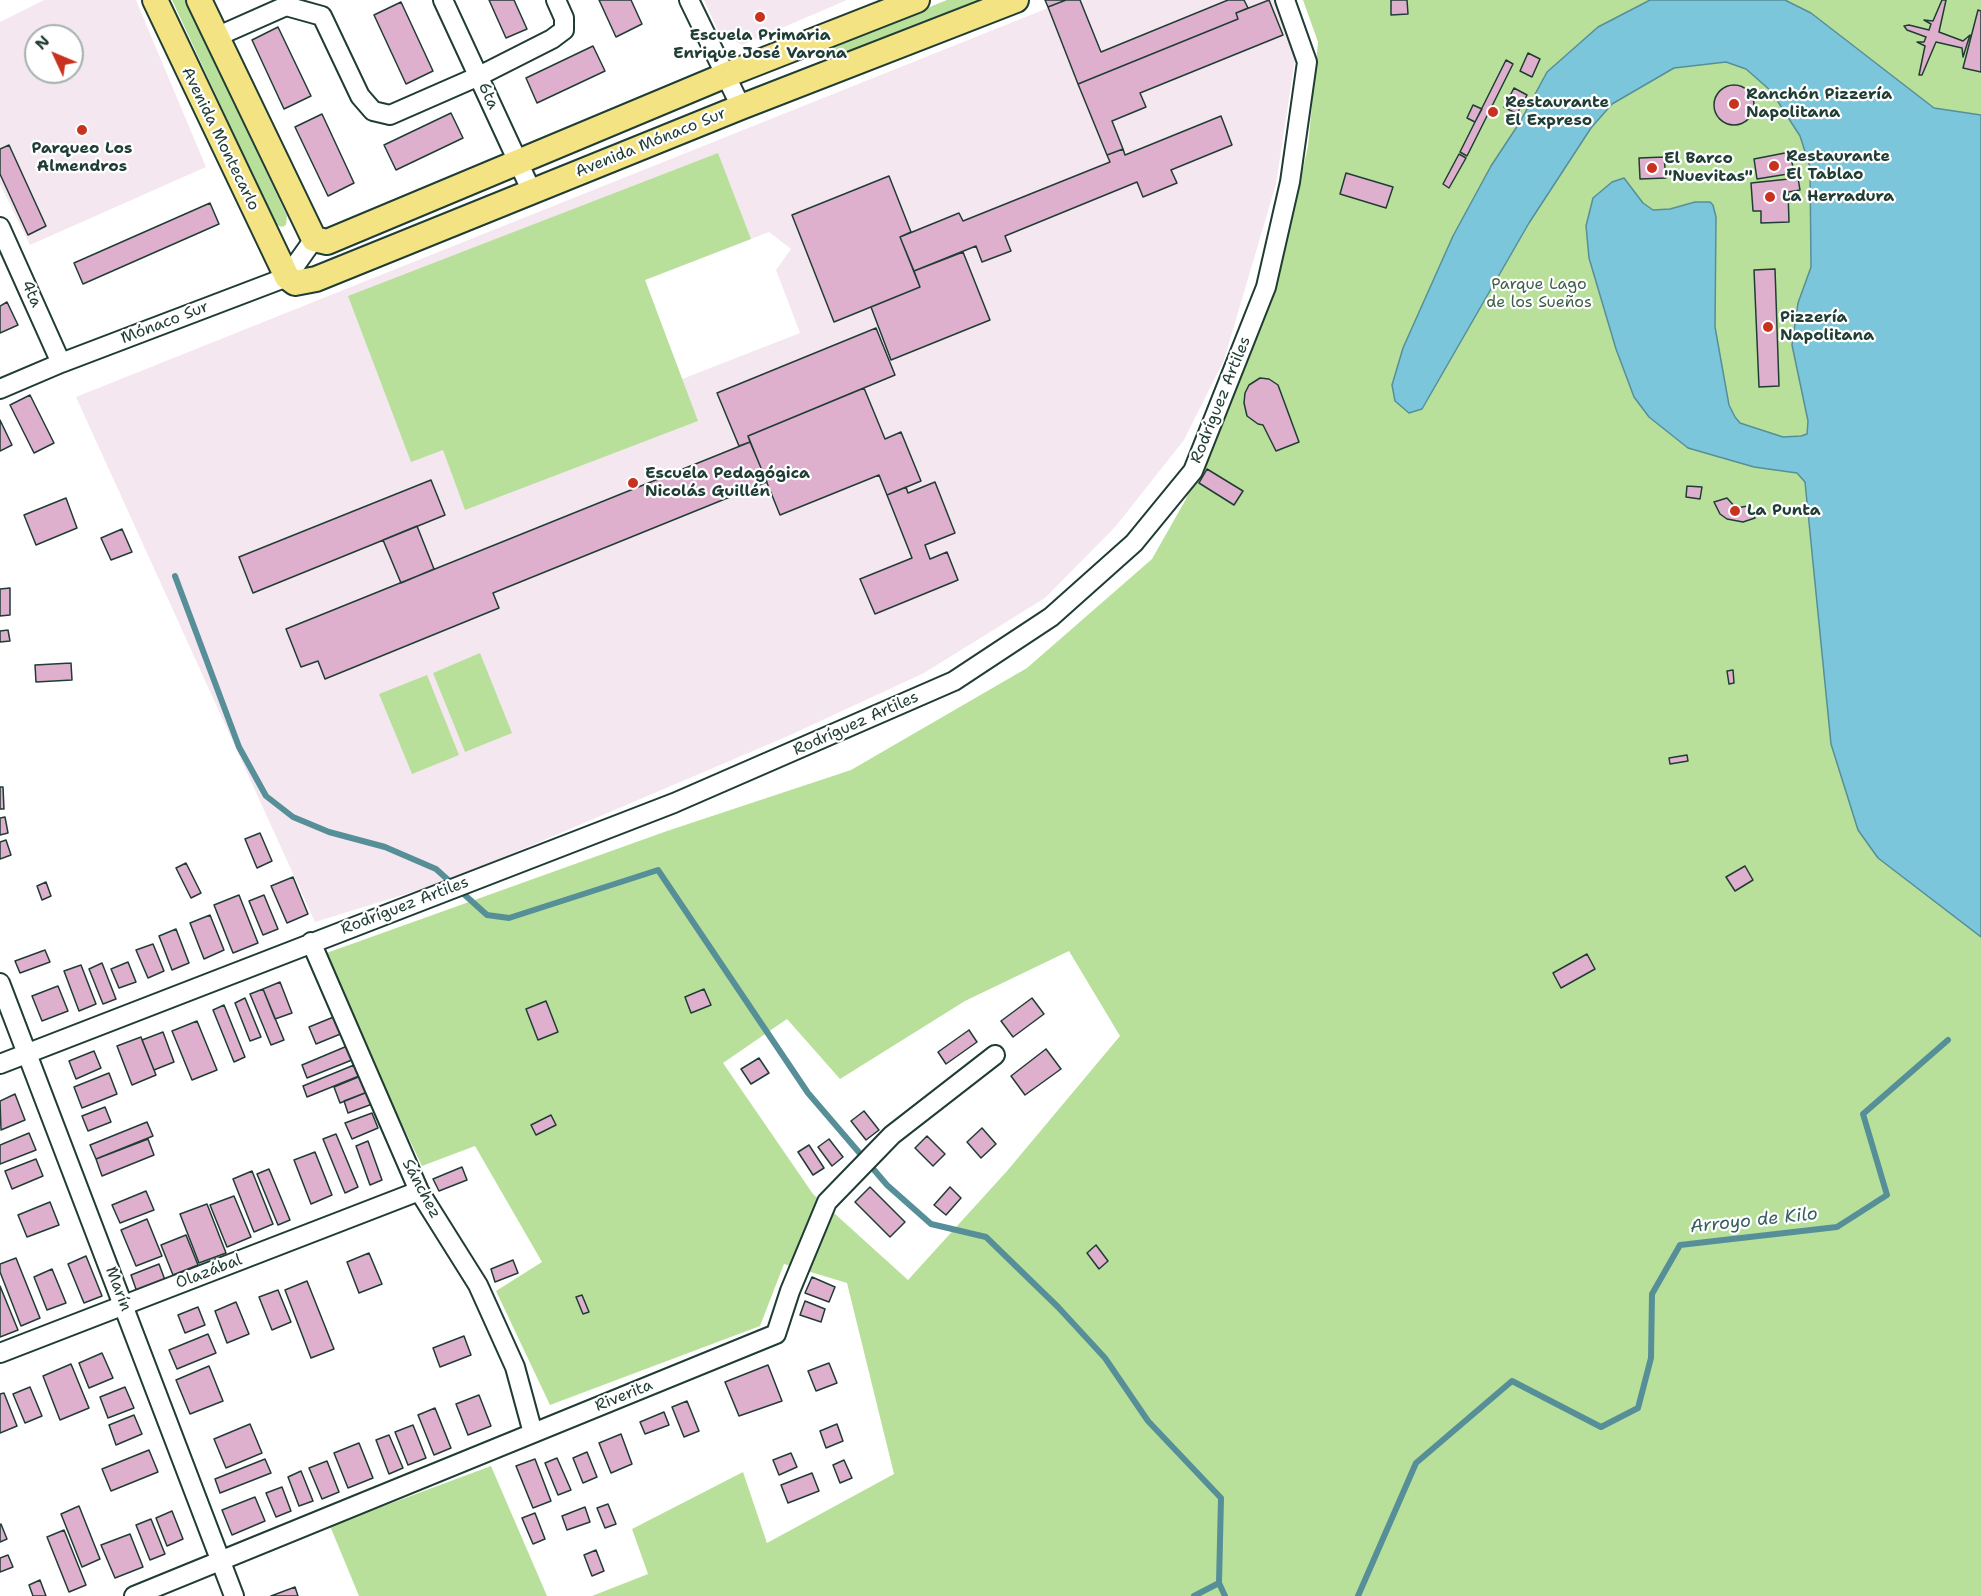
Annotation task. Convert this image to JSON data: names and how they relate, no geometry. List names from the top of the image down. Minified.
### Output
{"streets":{"main road":["Avenida Montecarlo","Avenida Mónaco Sur"],"street":["6ta","4ta","Mónaco Sur","Rodríguez Artiles","Sánchez","Olazábal","Marín","Riverita"]},"crossings":[["6ta","Avenida Mónaco Sur"],["Avenida Montecarlo","Avenida Mónaco Sur"],["Avenida Montecarlo","Mónaco Sur"],["Avenida Mónaco Sur","Mónaco Sur"],["4ta","Mónaco Sur"],["Rodríguez Artiles","Sánchez"],["Rodríguez Artiles","Marín"],["Sánchez","Olazábal"],["Sánchez","Riverita"],["Olazábal","Marín"],["Marín","Riverita"]],"water":["Arroyo de Kilo"],"parks":["Parque Lago de los Sueños"],"places":["Escuela Primaria Enrique José Varona","Ranchón Pizzería Napolitana","Restaurante El Expreso","Parqueo Los Almendros","Restaurante El Tablao","El Barco \"Nuevitas\"","La Herradura","Pizzería Napolitana","Escuela Pedagógica Nicolás Guillén","La Punta"],"north":"top left"}
